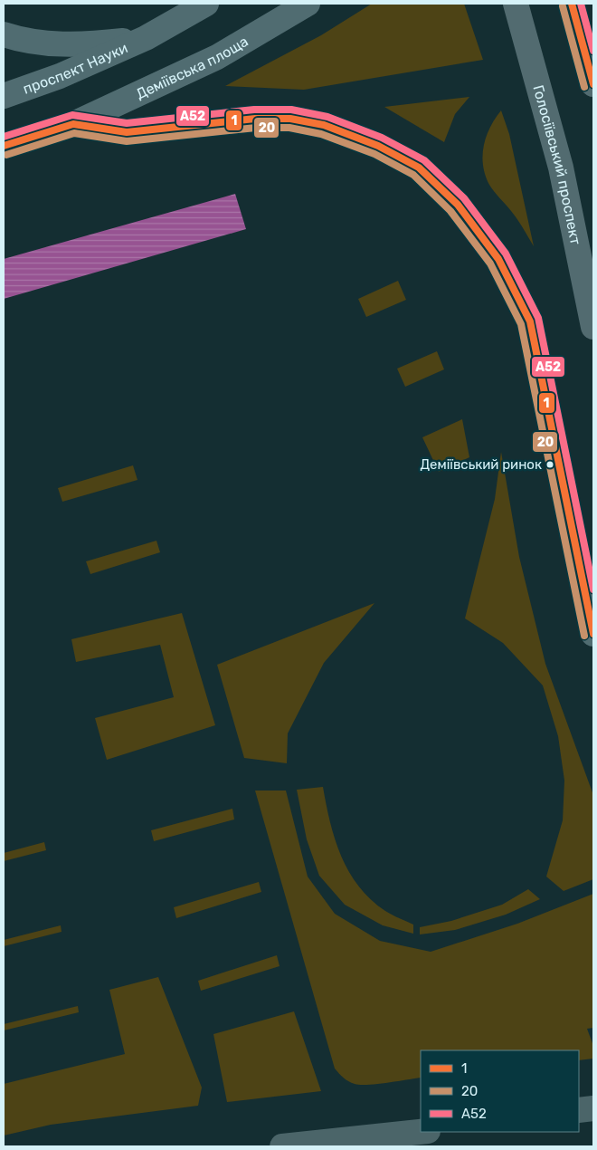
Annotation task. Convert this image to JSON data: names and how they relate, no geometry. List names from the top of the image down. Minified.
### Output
{"streets":{"highway":["Голосіївський проспект"],"main road":["Деміївська площа","проспект Науки"]},"places":["Деміївський ринок"],"lines":["transit line 1","transit line А52","transit line 20"],"legend":["1","20","А52"]}
